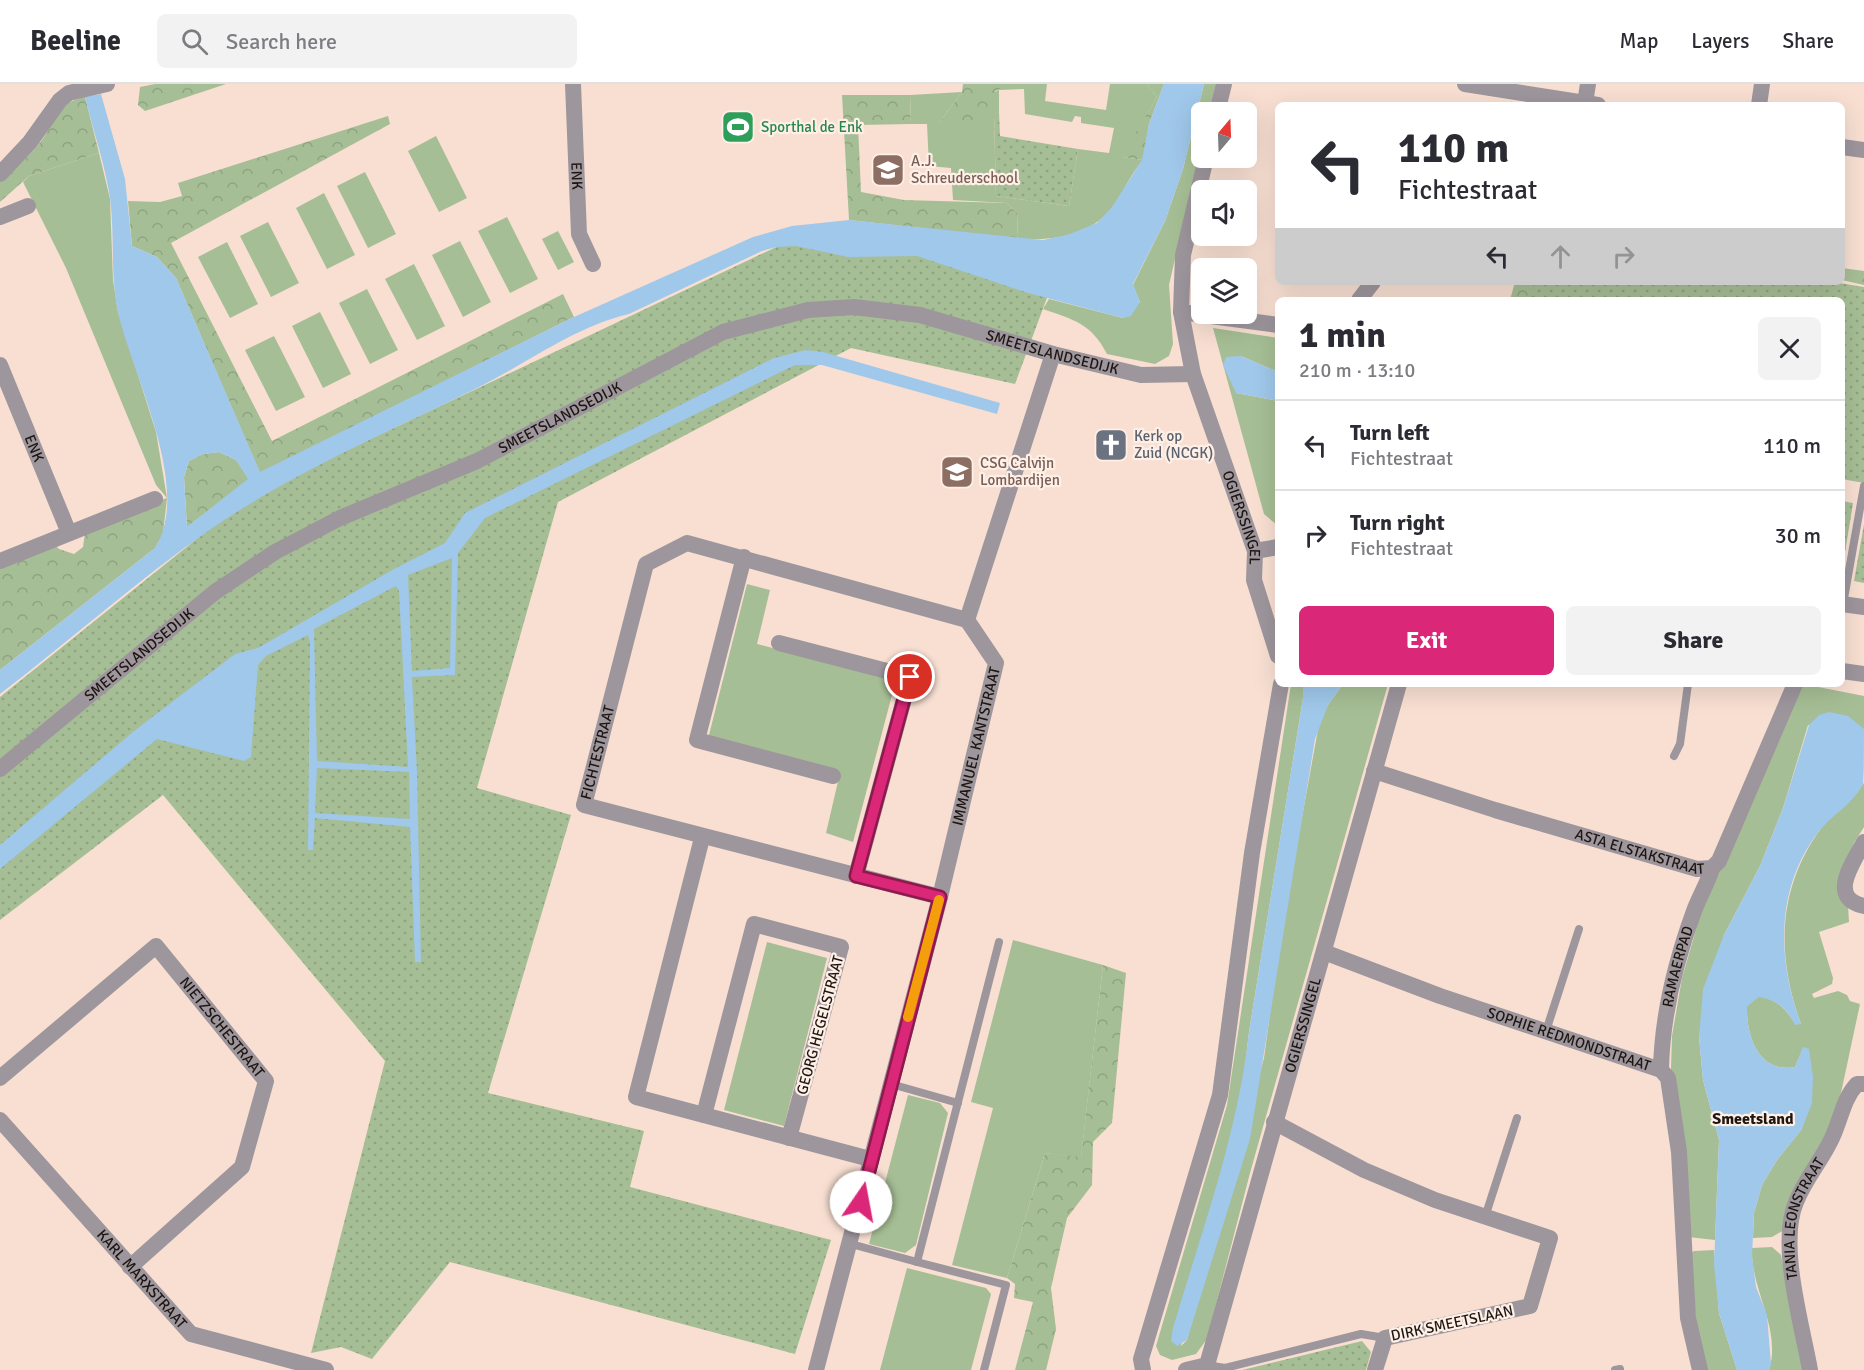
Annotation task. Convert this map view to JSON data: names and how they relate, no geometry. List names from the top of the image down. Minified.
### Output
{"streets":{"street":["ENK","SMEETSLANDSEDIJK","OGIERSSINGEL","IMMANUEL KANTSTRAAT","FICHTESTRAAT","ASTA ELSTAKSTRAAT","RAMAERPAD","GEORG HEGELSTRAAT","NIETZSCHESTRAAT","SOPHIE REDMONDSTRAAT","TANIA LEONSTRAAT","KARL MARXSTRAAT","DIRK SMEETSLAAN"]},"crossings":[["SMEETSLANDSEDIJK","OGIERSSINGEL"],["OGIERSSINGEL","ASTA ELSTAKSTRAAT"],["OGIERSSINGEL","SOPHIE REDMONDSTRAAT"],["OGIERSSINGEL","DIRK SMEETSLAAN"],["IMMANUEL KANTSTRAAT","FICHTESTRAAT"],["ASTA ELSTAKSTRAAT","RAMAERPAD"],["RAMAERPAD","SOPHIE REDMONDSTRAAT"],["NIETZSCHESTRAAT","KARL MARXSTRAAT"]],"districts":["Smeetsland"],"places":{"sports":["Sporthal de Enk"],"school or university":["A.J. Schreuderschool","CSG Calvijn Lombardijen"],"church":["Kerk op Zuid (NCGK)"]},"north":"top","page":{"header":"Beeline","search":"Search here","nav":["Map","Layers","Share"],"turn":["110 m","Fichtestraat"],"heading":["1 min","210 m · 13:10"],"list":[{"name":"Turn left","note":"Fichtestraat","value":"110 m"},{"name":"Turn right","note":"Fichtestraat","value":"30 m"}],"buttons":["Exit","Share"]}}
